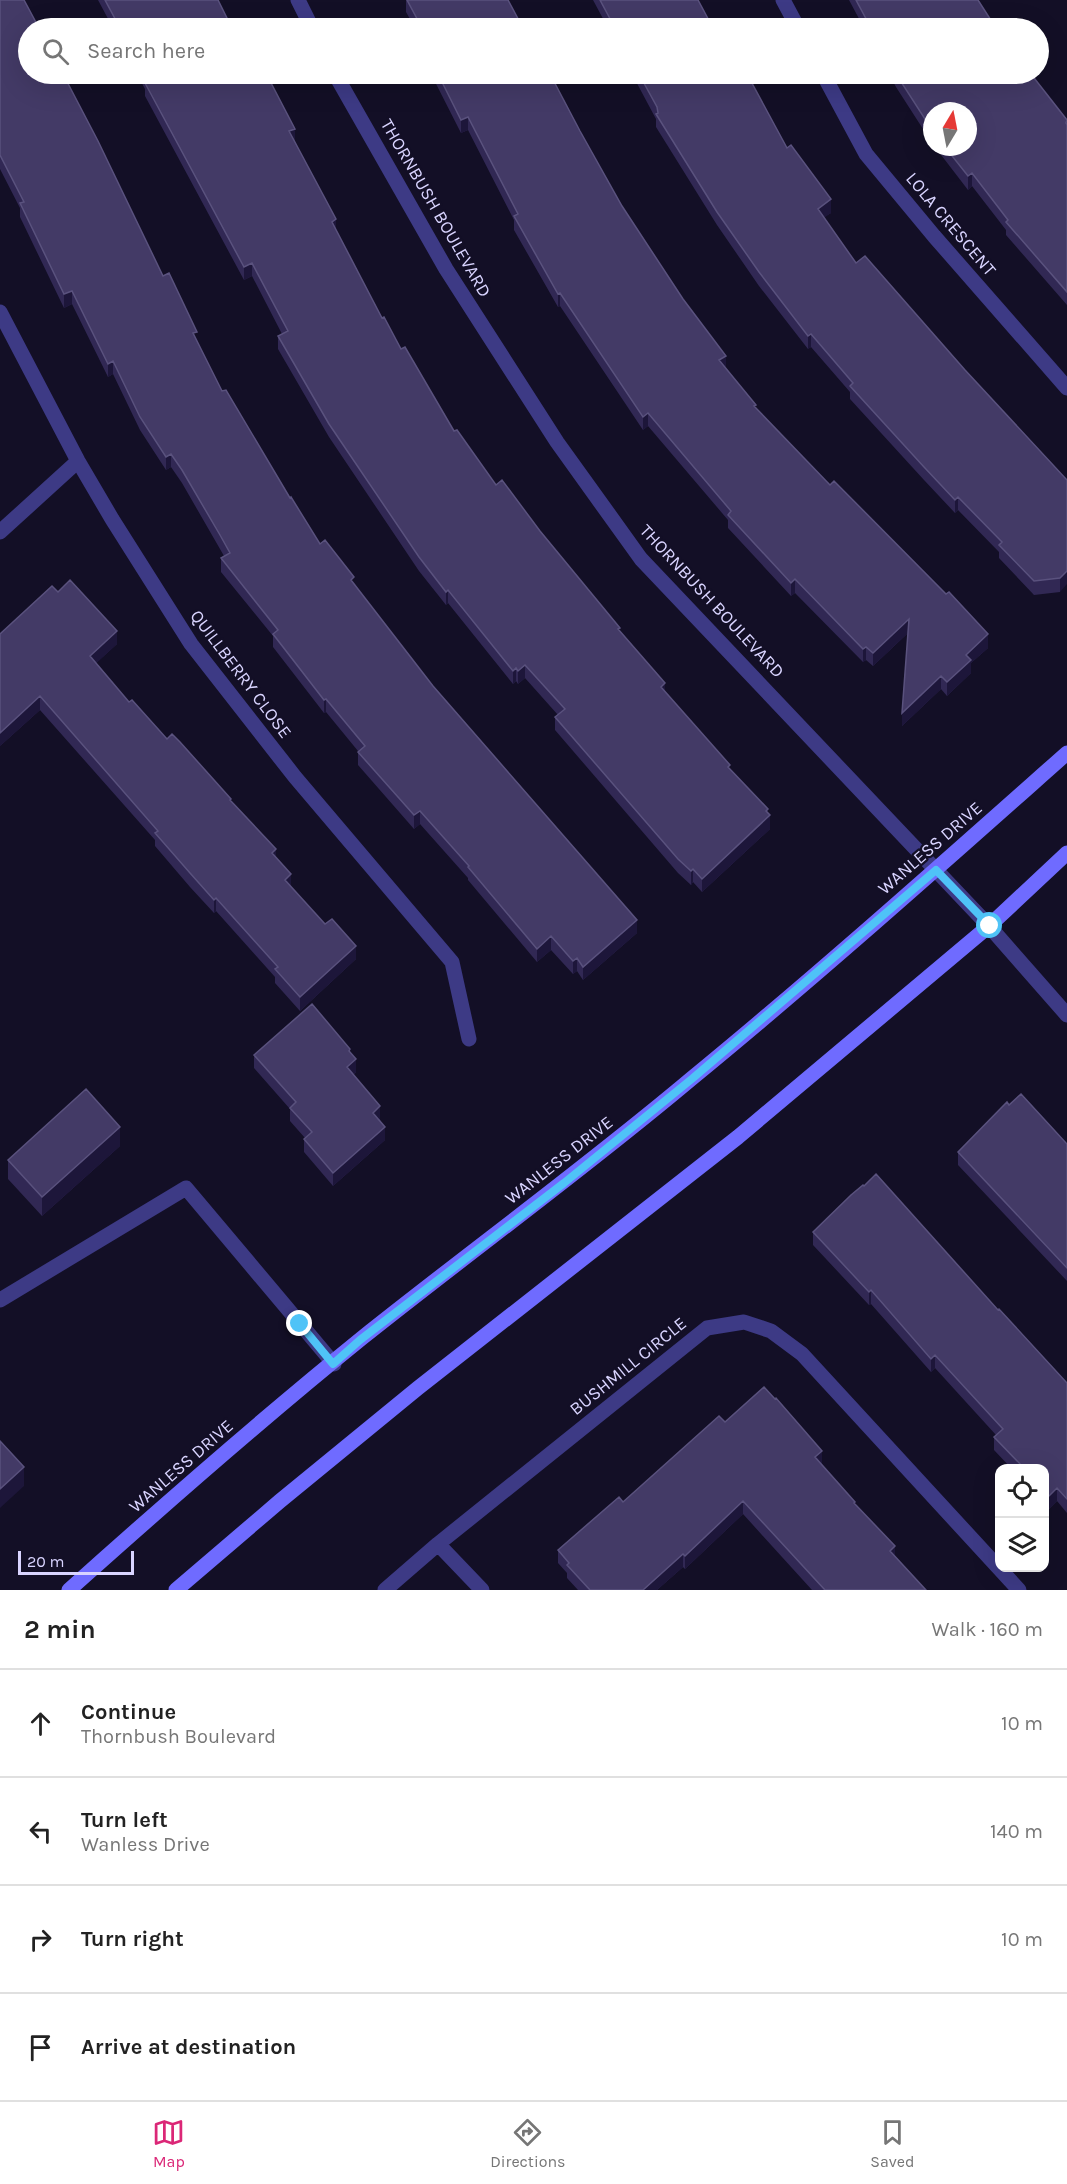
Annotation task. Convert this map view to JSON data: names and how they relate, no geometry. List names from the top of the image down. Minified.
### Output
{"streets":{"main road":["WANLESS DRIVE"],"street":["THORNBUSH BOULEVARD","LOLA CRESCENT","QUILLBERRY CLOSE","BUSHMILL CIRCLE"]},"crossings":[["THORNBUSH BOULEVARD","WANLESS DRIVE"]],"scale_bar":"20 m","north":"top","page":{"search":"Search here","scale":"20 m","heading":["2 min","Walk · 160 m"],"list":[["Continue","Thornbush Boulevard","10 m"],["Turn left","Wanless Drive","140 m"],["Turn right","10 m"],"Arrive at destination"],"nav":["Map","Directions","Saved"]}}
